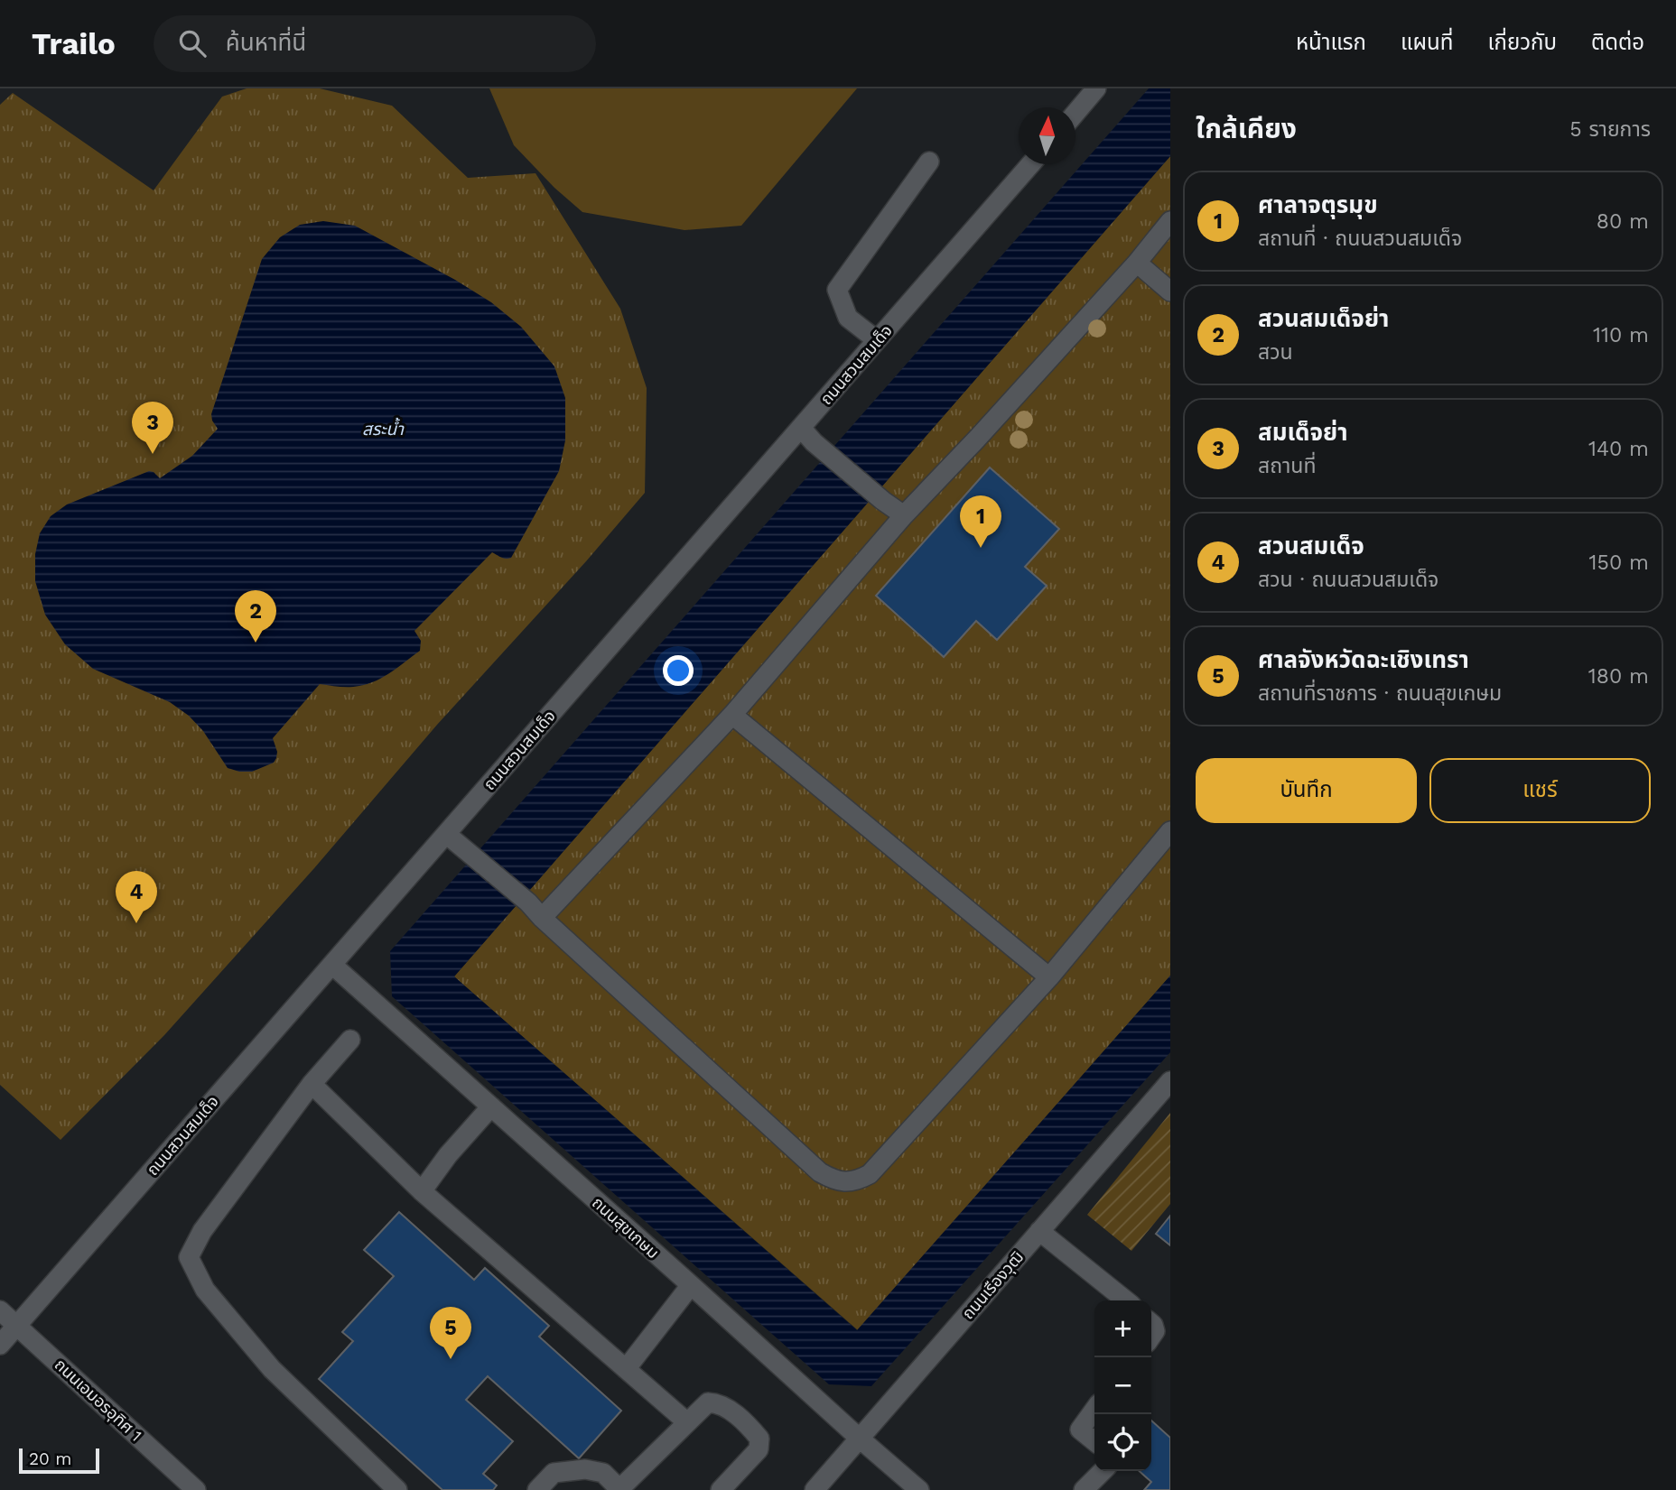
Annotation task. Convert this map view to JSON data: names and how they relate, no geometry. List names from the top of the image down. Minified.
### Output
{"streets":{"street":["ถนนสวนสมเด็จ","ถนนสุขเกษม","ถนนเรืองวุฒิ","ถนนเอมอรอุทิศ 1"]},"crossings":[["ถนนสวนสมเด็จ","ถนนสุขเกษม"],["ถนนสวนสมเด็จ","ถนนเอมอรอุทิศ 1"],["ถนนสุขเกษม","ถนนเรืองวุฒิ"]],"water":["สระน้ำ"],"scale_bar":"20 m","north":"top","page":{"header":"Trailo","search":"ค้นหาที่นี่","nav":["หน้าแรก","แผนที่","เกี่ยวกับ","ติดต่อ"],"heading":["ใกล้เคียง","5 รายการ"],"list":[{"mark":"1","name":"ศาลาจตุรมุข","note":"สถานที่ · ถนนสวนสมเด็จ","value":"80 m"},{"mark":"2","name":"สวนสมเด็จย่า","note":"สวน","value":"110 m"},{"mark":"3","name":"สมเด็จย่า","note":"สถานที่","value":"140 m"},{"mark":"4","name":"สวนสมเด็จ","note":"สวน · ถนนสวนสมเด็จ","value":"150 m"},{"mark":"5","name":"ศาลจังหวัดฉะเชิงเทรา","note":"สถานที่ราชการ · ถนนสุขเกษม","value":"180 m"}],"pins":["3","1","2","4","5"],"buttons":["บันทึก","แชร์"],"map_buttons":["+","−"],"scale":"20 m"}}
